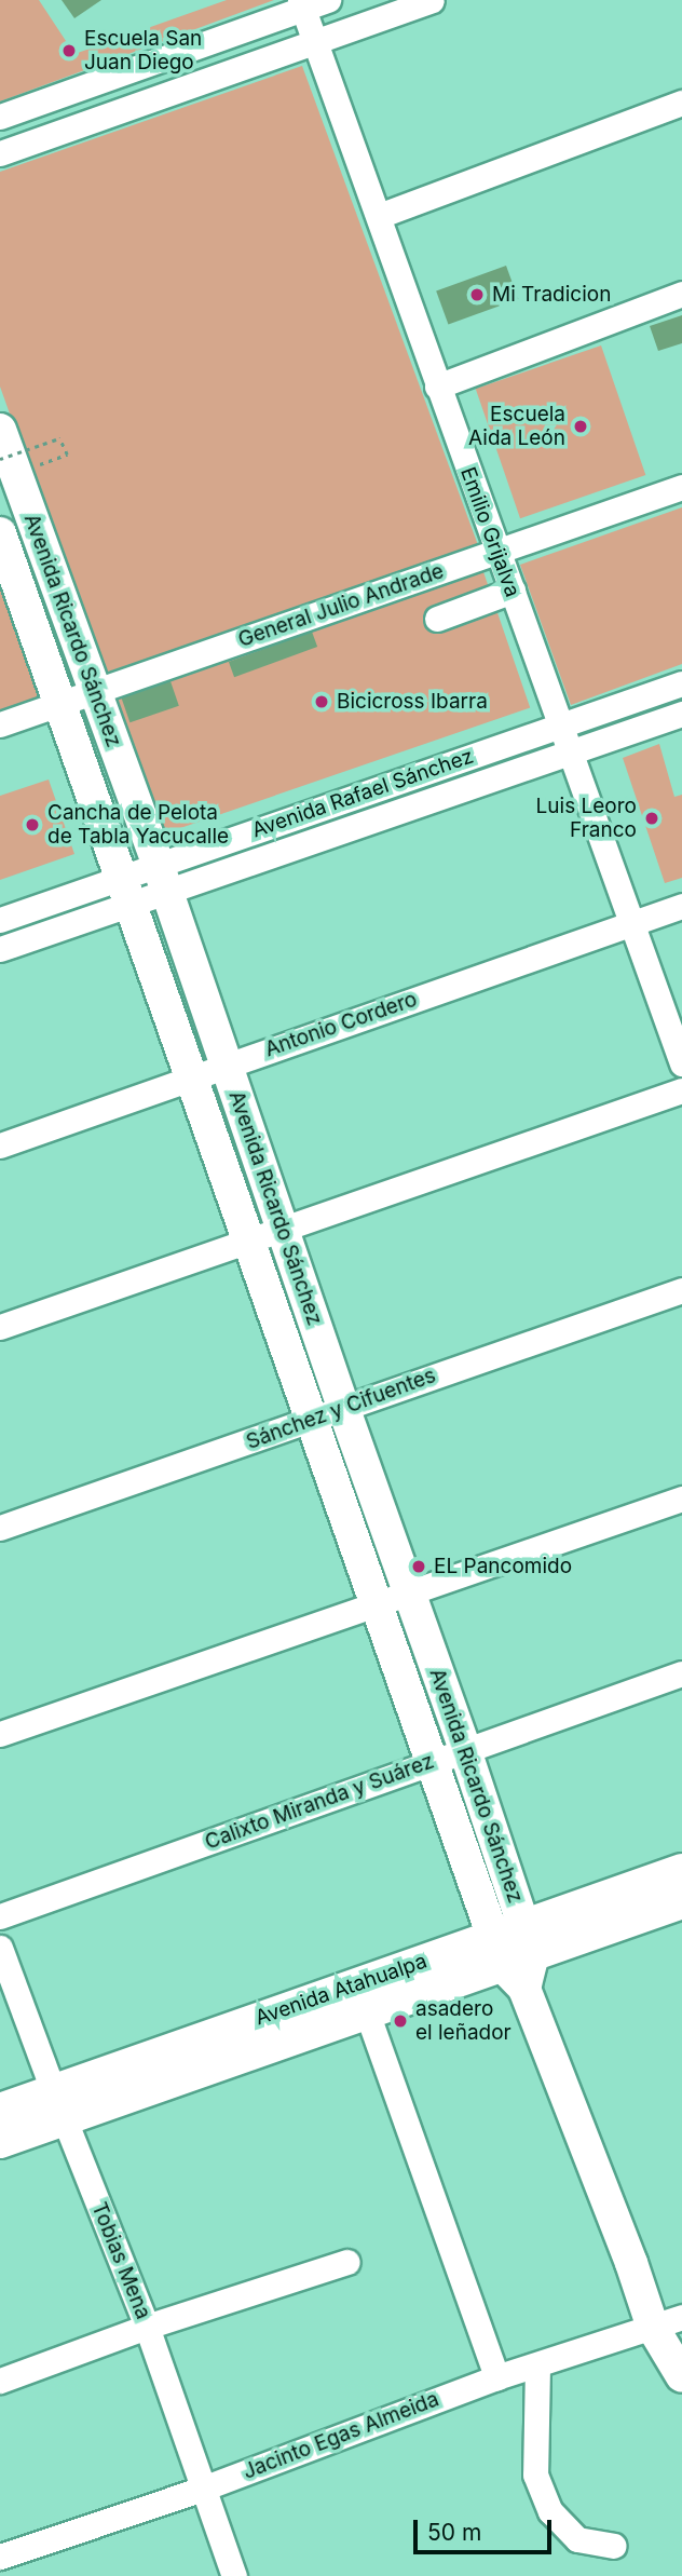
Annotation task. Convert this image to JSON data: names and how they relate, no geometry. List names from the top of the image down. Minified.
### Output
{"streets":{"main road":["Avenida Ricardo Sánchez","Avenida Atahualpa"],"street":["Emilio Grijalva","General Julio Andrade","Avenida Rafael Sánchez","Antonio Cordero","Sánchez y Cifuentes","Calixto Miranda y Suárez","Tobias Mena","Jacinto Egas Almeida"]},"crossings":[["Emilio Grijalva","General Julio Andrade"],["Emilio Grijalva","Avenida Rafael Sánchez"],["Emilio Grijalva","Antonio Cordero"],["General Julio Andrade","Avenida Ricardo Sánchez"],["Avenida Ricardo Sánchez","Avenida Rafael Sánchez"],["Avenida Ricardo Sánchez","Antonio Cordero"],["Avenida Ricardo Sánchez","Sánchez y Cifuentes"],["Avenida Ricardo Sánchez","Calixto Miranda y Suárez"],["Avenida Ricardo Sánchez","Avenida Atahualpa"],["Avenida Ricardo Sánchez","Jacinto Egas Almeida"],["Avenida Atahualpa","Tobias Mena"],["Tobias Mena","Jacinto Egas Almeida"]],"places":["Escuela San Juan Diego","Mi Tradicion","Escuela Aida León","Bicicross Ibarra","Luis Leoro Franco","Cancha de Pelota de Tabla Yacucalle","EL Pancomido","asadero el leñador"],"scale_bar":"50 m"}
